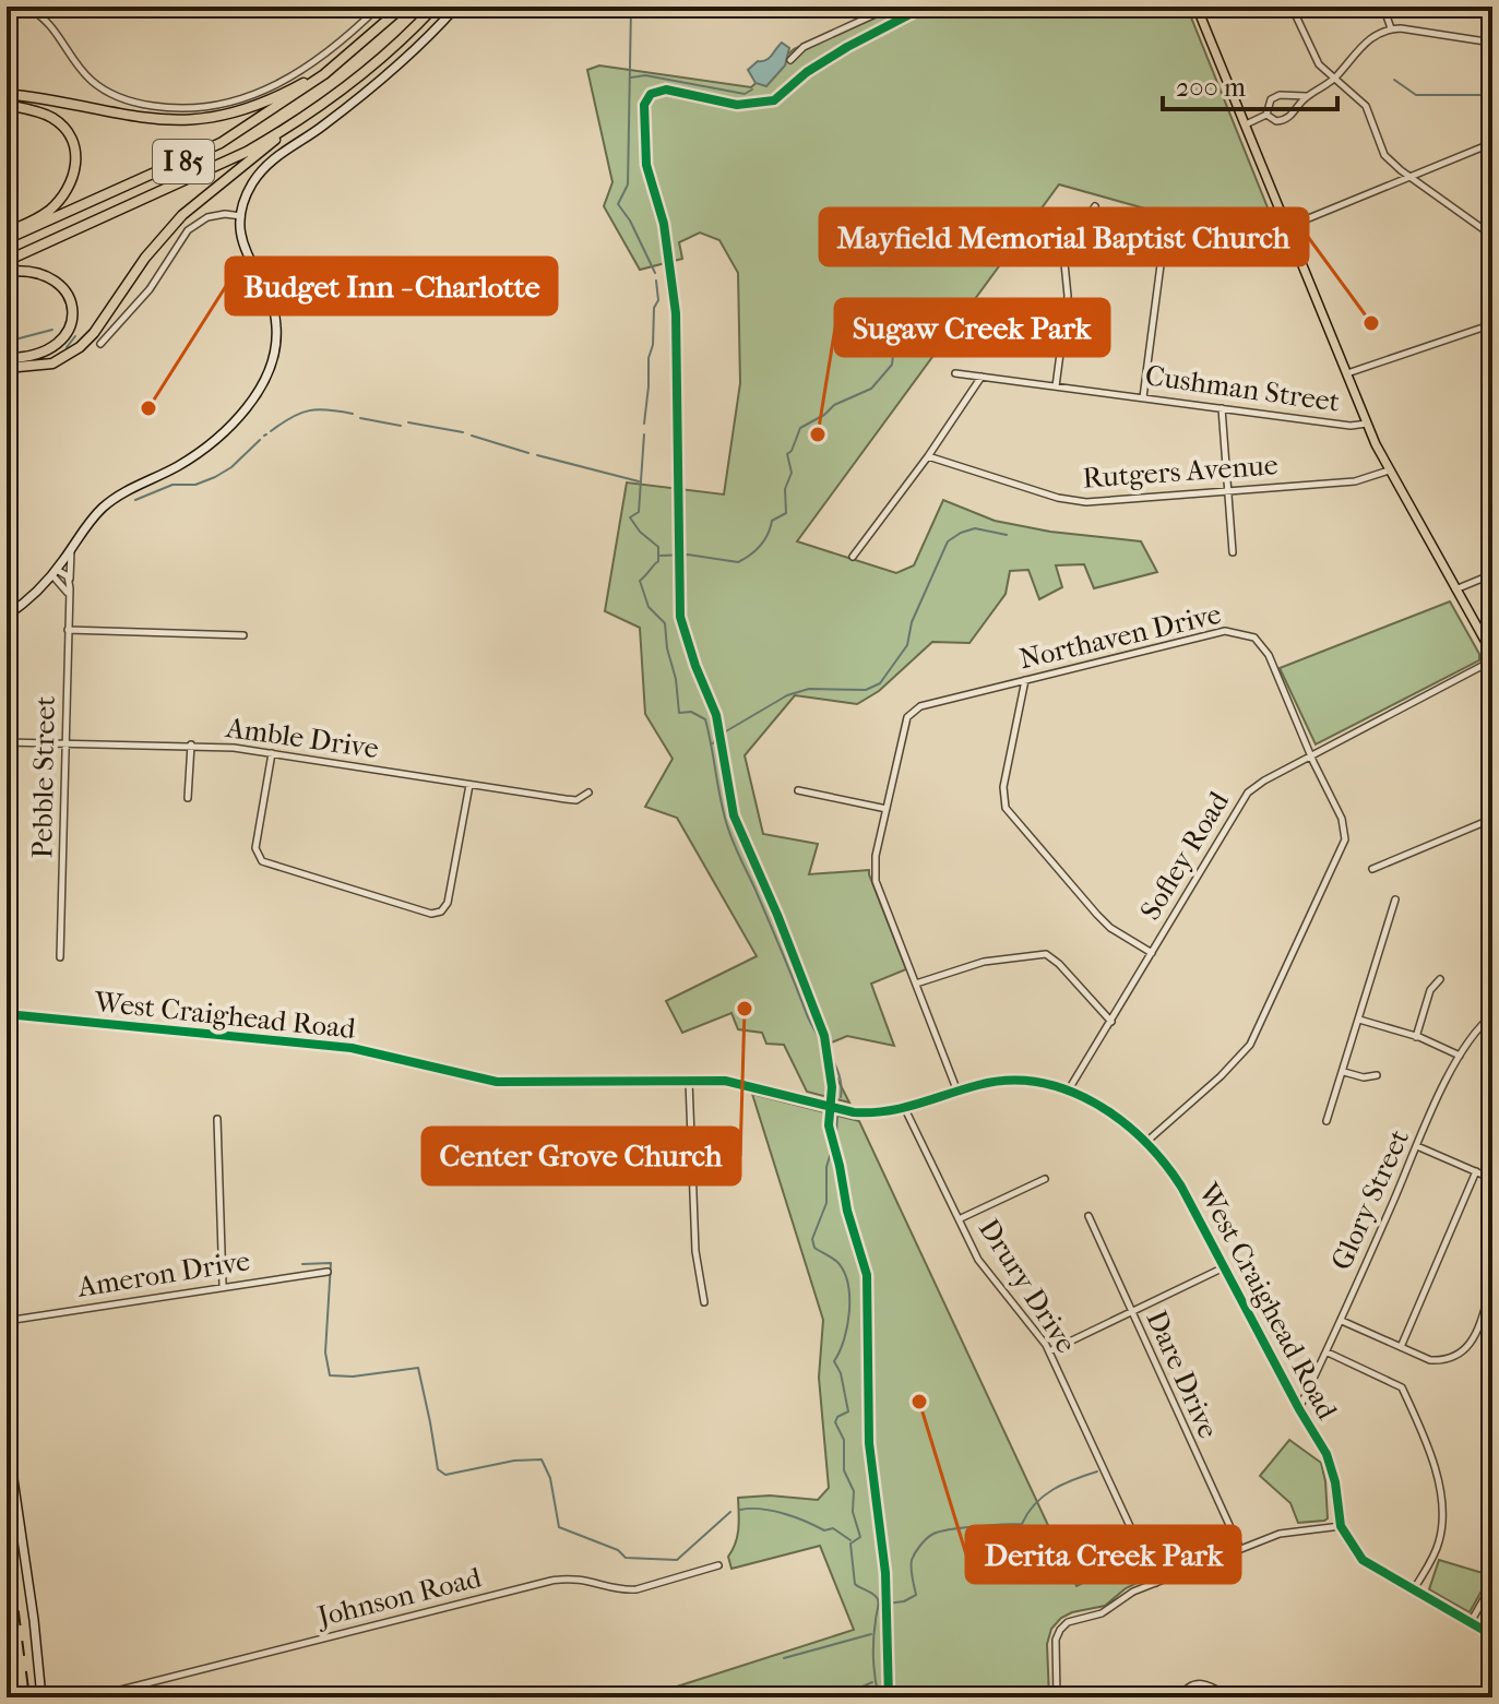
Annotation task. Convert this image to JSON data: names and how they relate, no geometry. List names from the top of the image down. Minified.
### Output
{"streets":{"highway":["I 85"],"street":["Cushman Street","Rutgers Avenue","Northaven Drive","Amble Drive","Pebble Street","Sofley Road","West Craighead Road","Glory Street","Ameron Drive","Drury Drive","Dare Drive","Johnson Road"]},"crossings":[["Northaven Drive","Sofley Road"],["Northaven Drive","West Craighead Road"],["Amble Drive","Pebble Street"],["Sofley Road","West Craighead Road"],["West Craighead Road","Glory Street"],["West Craighead Road","Drury Drive"]],"places":["Mayfield Memorial Baptist Church","Budget Inn - Charlotte","Sugaw Creek Park","Center Grove Church","Derita Creek Park"],"scale_bar":"200 m"}
